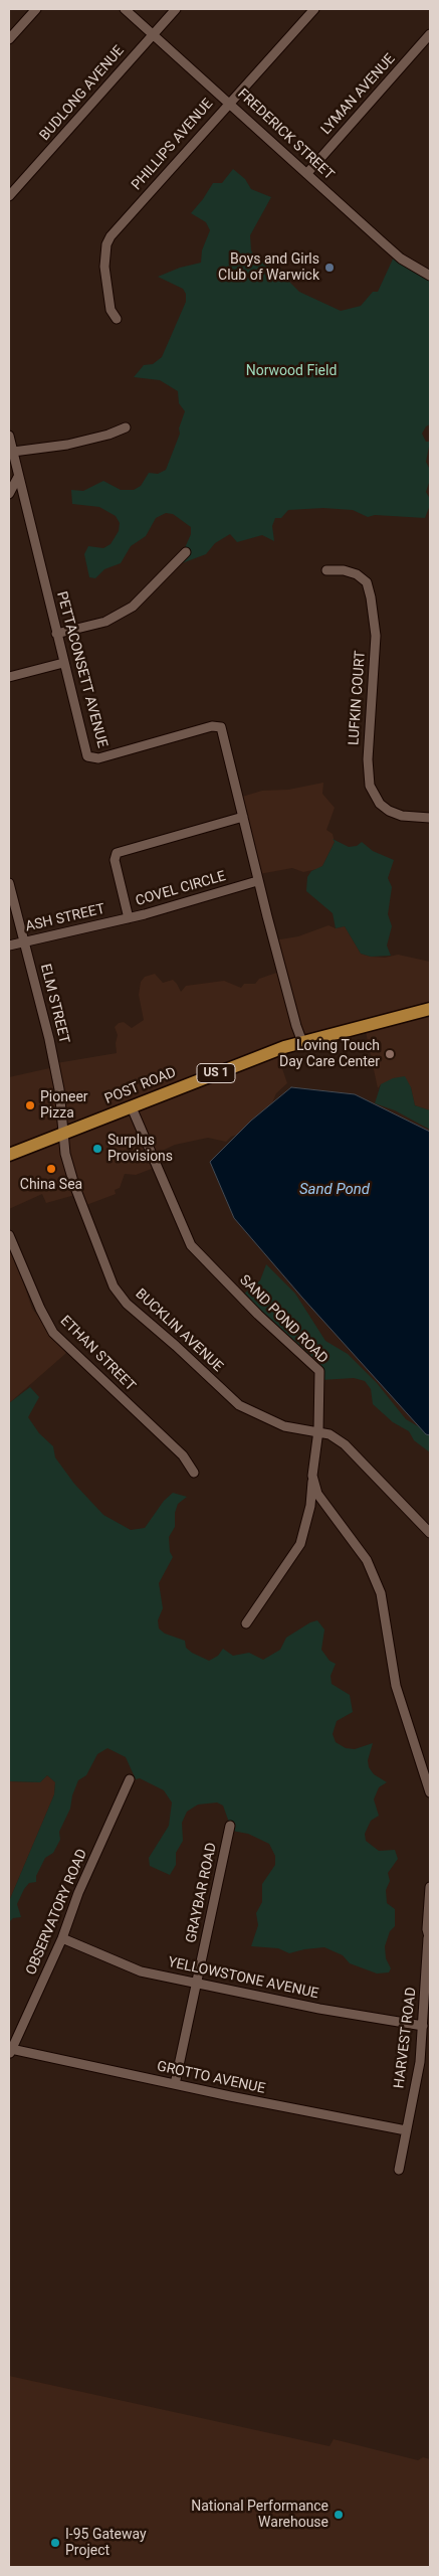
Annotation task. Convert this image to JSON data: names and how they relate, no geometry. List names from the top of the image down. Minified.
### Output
{"streets":{"main road":["US 1","POST ROAD"],"street":["BUDLONG AVENUE","LYMAN AVENUE","FREDERICK STREET","PHILLIPS AVENUE","PETTACONSETT AVENUE","LUFKIN COURT","COVEL CIRCLE","ASH STREET","ELM STREET","SAND POND ROAD","BUCKLIN AVENUE","ETHAN STREET","GRAYBAR ROAD","OBSERVATORY ROAD","YELLOWSTONE AVENUE","HARVEST ROAD","GROTTO AVENUE"]},"crossings":[["BUDLONG AVENUE","FREDERICK STREET"],["LYMAN AVENUE","FREDERICK STREET"],["FREDERICK STREET","PHILLIPS AVENUE"],["PETTACONSETT AVENUE","COVEL CIRCLE"],["PETTACONSETT AVENUE","POST ROAD"],["COVEL CIRCLE","ASH STREET"],["ASH STREET","ELM STREET"],["ELM STREET","POST ROAD"],["ELM STREET","BUCKLIN AVENUE"],["POST ROAD","SAND POND ROAD"],["POST ROAD","BUCKLIN AVENUE"],["SAND POND ROAD","BUCKLIN AVENUE"],["GRAYBAR ROAD","YELLOWSTONE AVENUE"],["GRAYBAR ROAD","GROTTO AVENUE"],["OBSERVATORY ROAD","YELLOWSTONE AVENUE"],["OBSERVATORY ROAD","GROTTO AVENUE"],["YELLOWSTONE AVENUE","HARVEST ROAD"],["HARVEST ROAD","GROTTO AVENUE"]],"water":["Sand Pond"],"parks":["Norwood Field"],"places":["Boys and Girls Club of Warwick","Loving Touch Day Care Center","Pioneer Pizza","Surplus Provisions","China Sea","National Performance Warehouse","I-95 Gateway Project"]}
